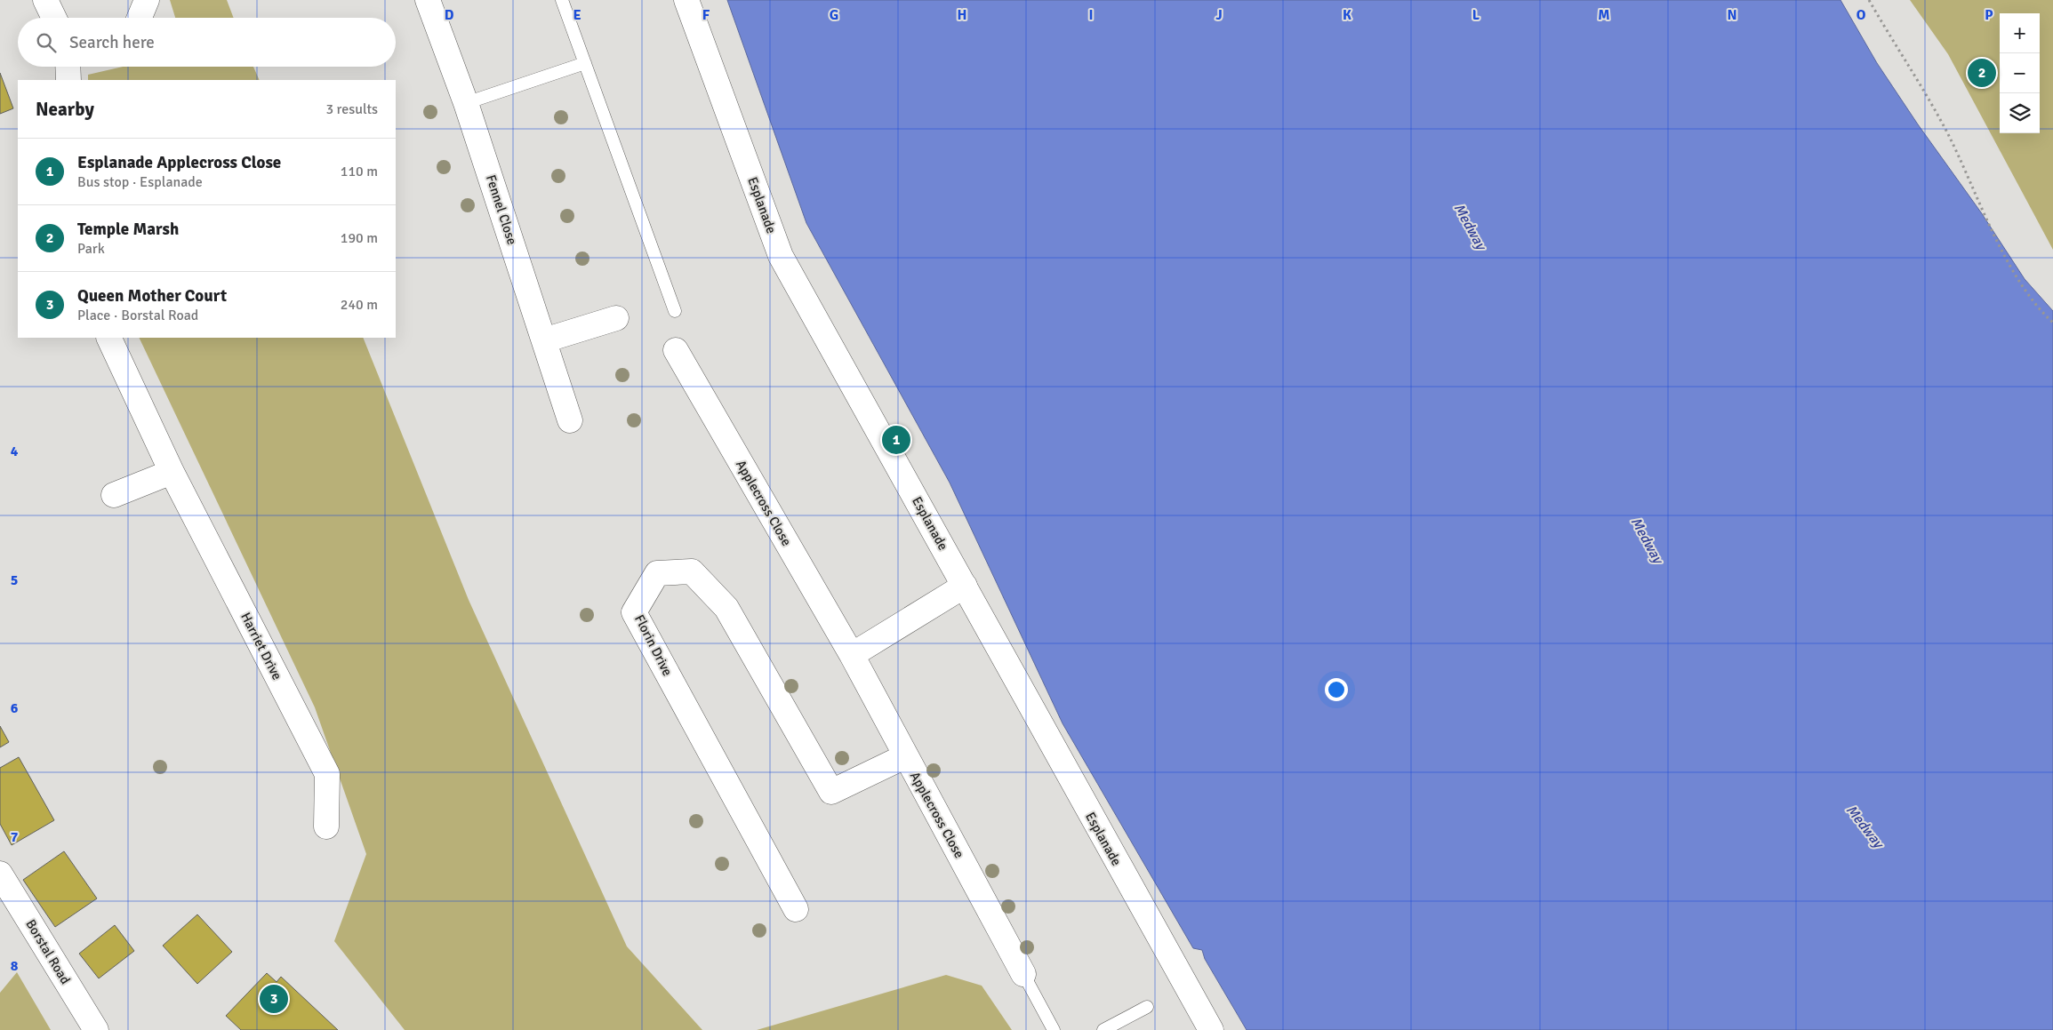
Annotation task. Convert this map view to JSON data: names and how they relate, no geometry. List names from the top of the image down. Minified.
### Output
{"streets":{"street":["Esplanade","Fennel Close","Applecross Close","Florin Drive","Harriet Drive","Borstal Road"]},"crossings":[["Applecross Close","Florin Drive"]],"water":["Medway"],"page":{"map_buttons":["+","−"],"search":"Search here","pins":["2","1","3"],"heading":["Nearby","3 results"],"list":[{"mark":"1","name":"Esplanade Applecross Close","note":"Bus stop · Esplanade","value":"110 m"},{"mark":"2","name":"Temple Marsh","note":"Park","value":"190 m"},{"mark":"3","name":"Queen Mother Court","note":"Place · Borstal Road","value":"240 m"}]},"grid":{"columns":["D","E","F","G","H","I","J","K","L","M","N","O","P"],"rows":["4","5","6","7","8"]}}
